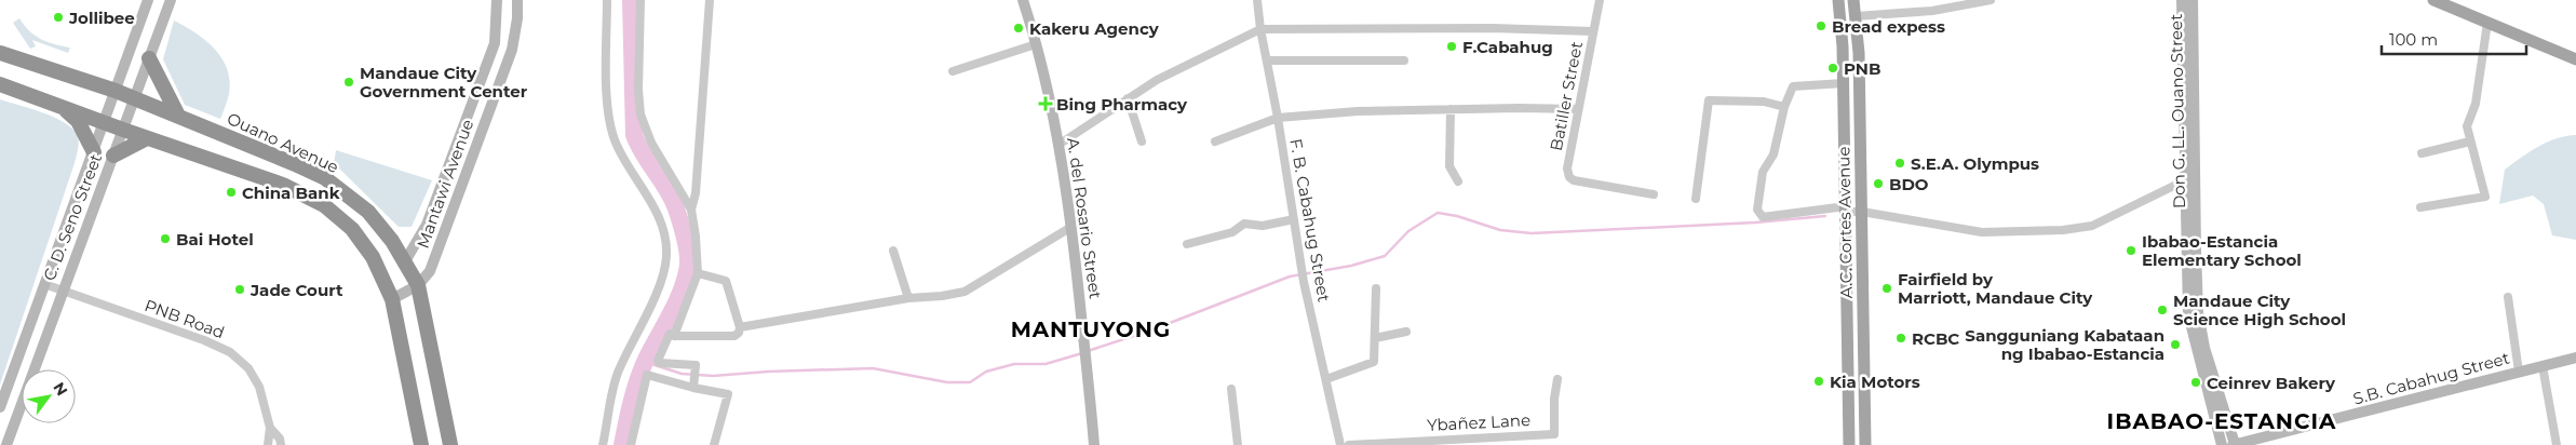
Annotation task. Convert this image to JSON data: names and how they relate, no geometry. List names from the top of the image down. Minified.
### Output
{"streets":{"highway":["Ouano Avenue"],"main road":["A.C. Cortes Avenue"],"street":["Batiller Street","Don G. LL. Ouano Street","Mantawi Avenue","C. D. Seno Street","A. del Rosario Street","F. B. Cabahug Street","PNB Road","S.B. Cabahug Street","Ybañez Lane"]},"crossings":[["Don G. LL. Ouano Street","S.B. Cabahug Street"],["Ouano Avenue","Mantawi Avenue"],["Ouano Avenue","C. D. Seno Street"],["C. D. Seno Street","PNB Road"]],"districts":["MANTUYONG","IBABAO-ESTANCIA"],"places":{"other":["Jollibee","Bread expess","Kakeru Agency","F.Cabahug","PNB","Mandaue City Government Center","S.E.A. Olympus","BDO","China Bank","Bai Hotel","Ibabao-Estancia Elementary School","Fairfield by Marriott, Mandaue City","Jade Court","Mandaue City Science High School","RCBC","Sangguniang Kabataan ng Ibabao-Estancia","Kia Motors","Ceinrev Bakery"],"health":["Bing Pharmacy"]},"scale_bar":"100 m","north":"top right"}
